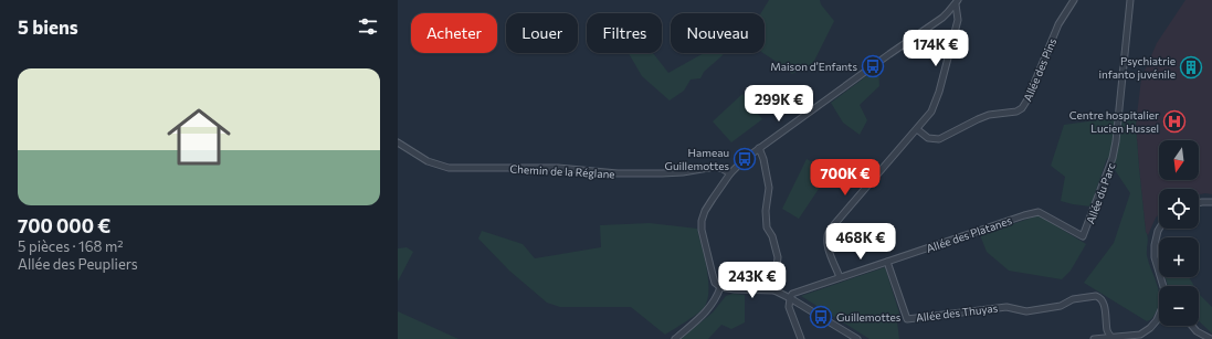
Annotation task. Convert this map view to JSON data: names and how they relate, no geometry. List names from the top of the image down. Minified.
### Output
{"streets":{"street":["Allée des Pins","Chemin de la Réglane","Allée du Parc","Allée des Platanes","Allée des Thuyas"]},"crossings":[["Allée du Parc","Allée des Platanes"],["Allée des Platanes","Allée des Thuyas"]],"places":{"bus stop":["Maison d’Enfants","Hameau Guillemottes","Guillemottes"],"building":["Psychiatrie infanto juvénile"],"hospital":["Centre hospitalier Lucien Hussel"]},"north":"bottom","page":{"heading":"5 biens","chip":["Acheter","Louer","Filtres","Nouveau"],"price":["174K €","299K €","700K €","468K €","243K €"],"list":[{"name":"700 000 €","note":"5 pièces · 168 m² · Allée des Peupliers"}],"map_buttons":["+","−"]}}
